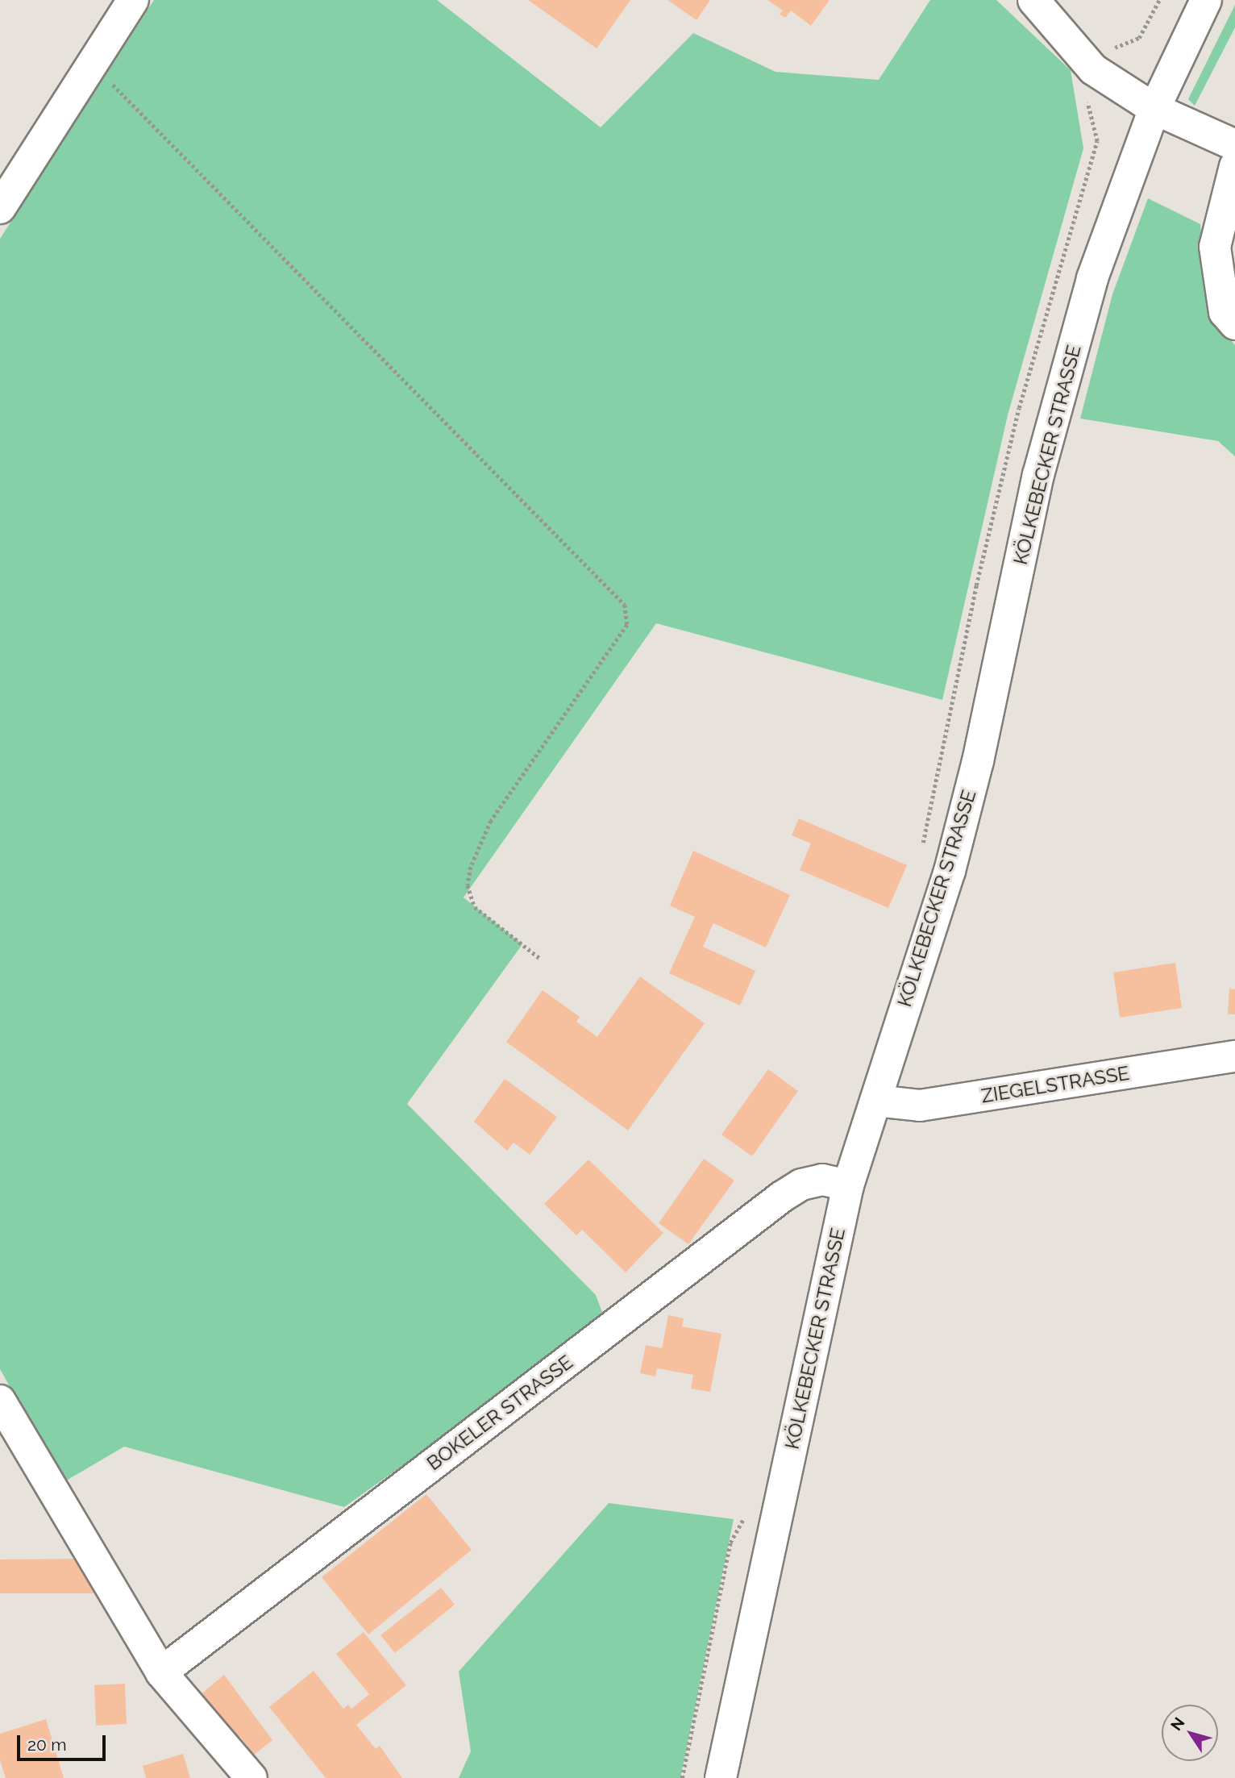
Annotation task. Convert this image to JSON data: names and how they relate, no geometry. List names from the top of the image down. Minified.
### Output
{"streets":{"street":["KÖLKEBECKER STRASSE","ZIEGELSTRASSE","BOKELER STRASSE"]},"crossings":[["KÖLKEBECKER STRASSE","ZIEGELSTRASSE"],["KÖLKEBECKER STRASSE","BOKELER STRASSE"]],"scale_bar":"20 m","north":"top left"}
